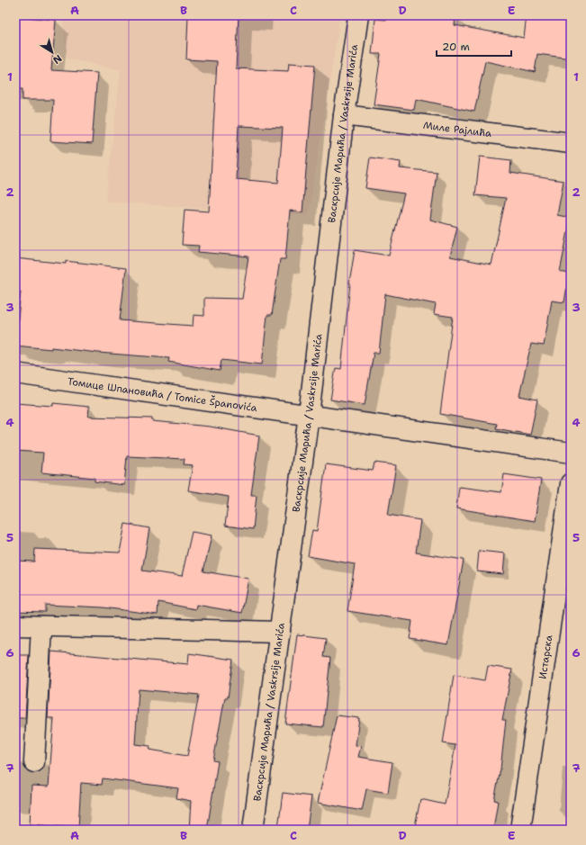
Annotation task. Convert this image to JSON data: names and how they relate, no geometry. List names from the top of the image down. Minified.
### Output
{"streets":{"street":["Миле Рајлића","Васкрсије Марића / Vaskrsije Marića","Томице Шпановића / Tomice Španovića","Истарска"]},"crossings":[["Миле Рајлића","Васкрсије Марића / Vaskrsije Marića"],["Васкрсије Марића / Vaskrsije Marića","Томице Шпановића / Tomice Španovića"]],"scale_bar":"20 m","north":"bottom right","grid":{"columns":["A","B","C","D","E"],"rows":["1","2","3","4","5","6","7"]}}
